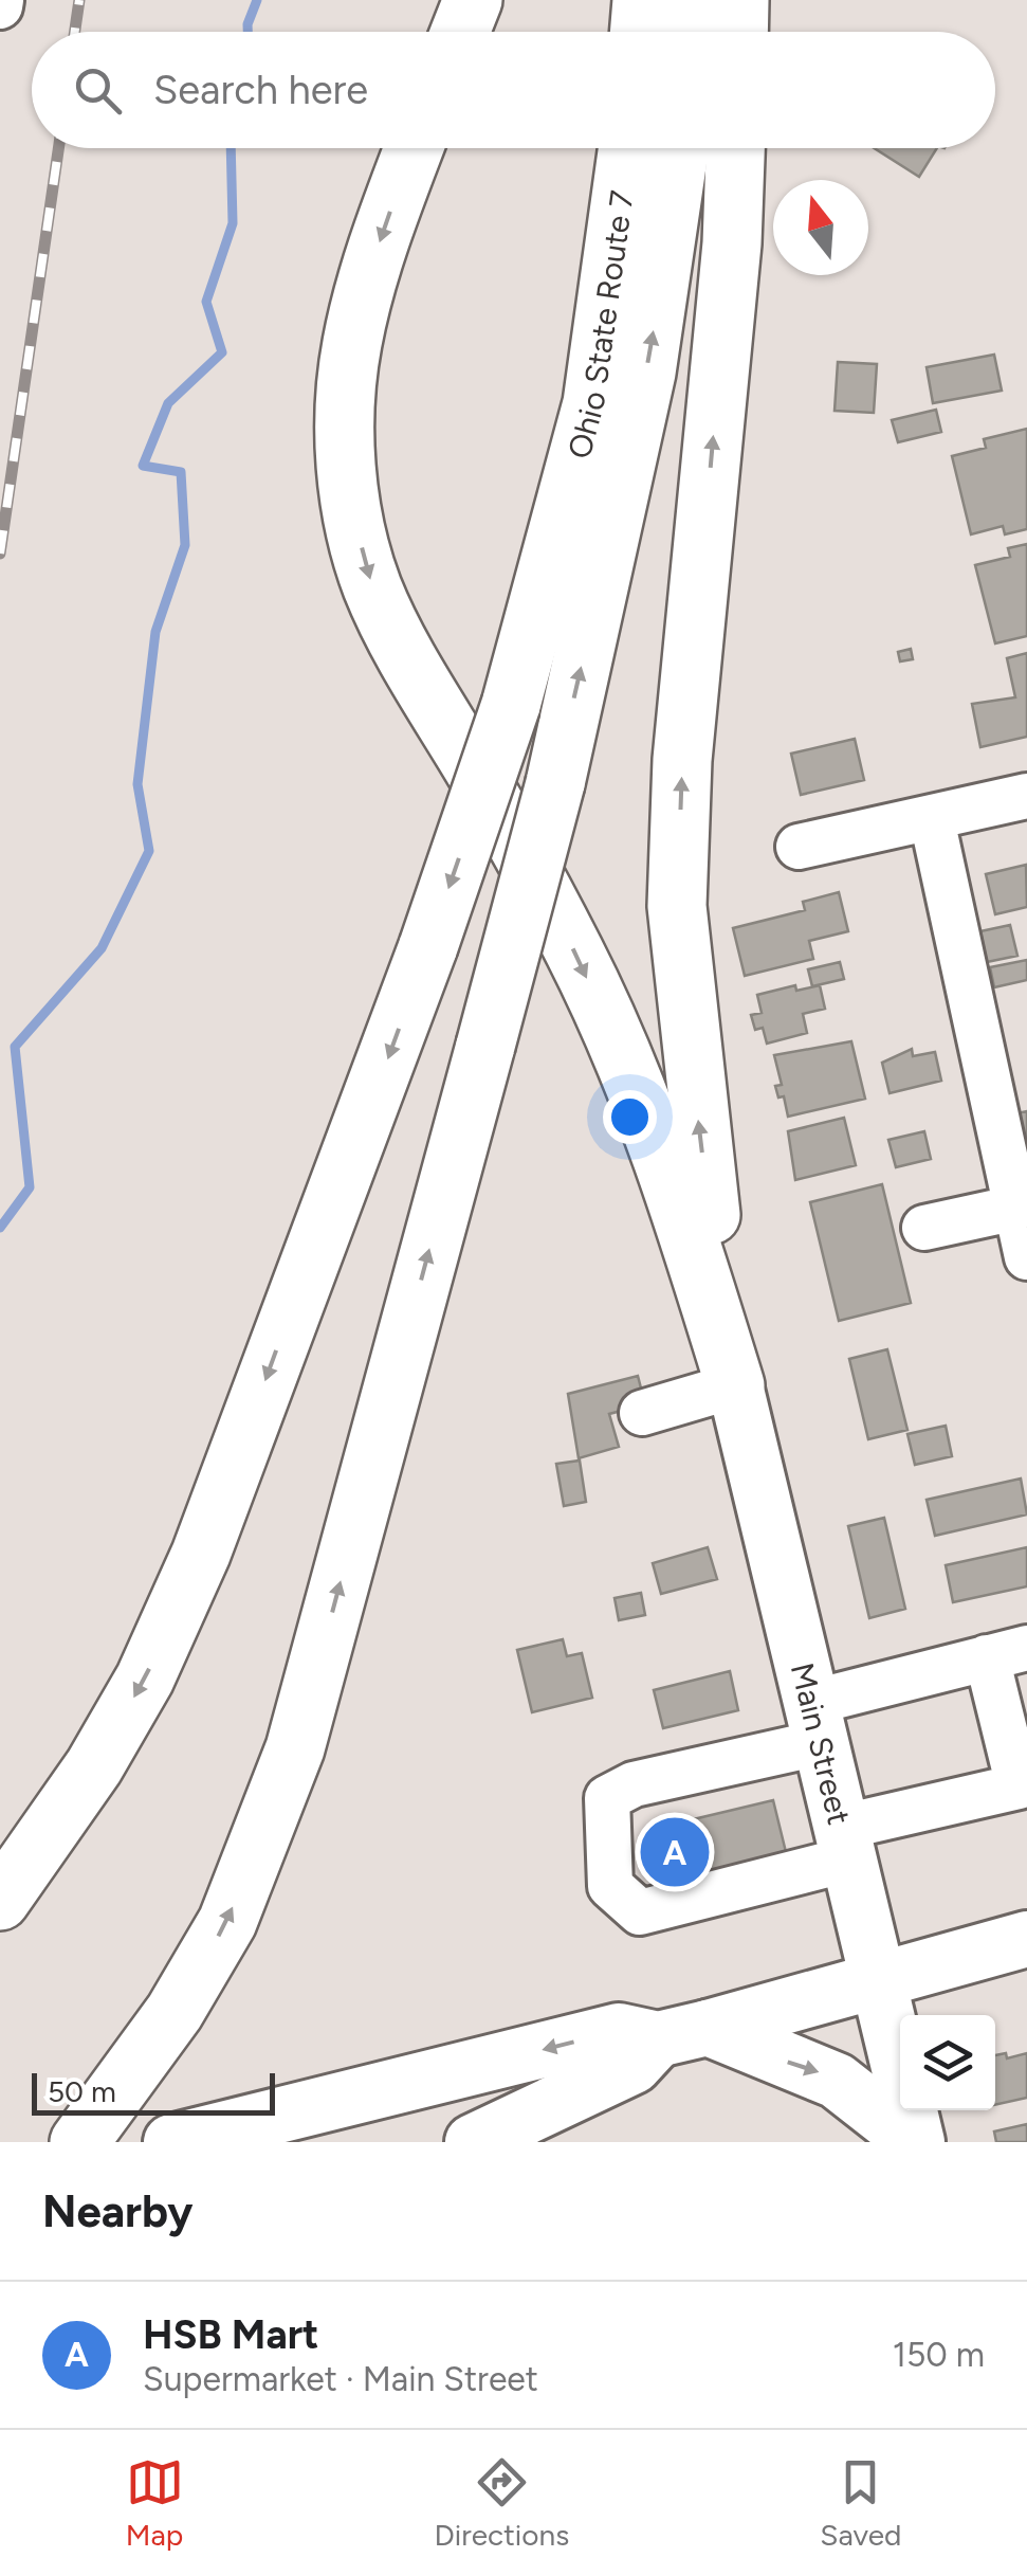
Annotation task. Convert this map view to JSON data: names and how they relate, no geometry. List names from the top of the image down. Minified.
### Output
{"streets":{"highway":["Ohio State Route 7"],"main road":["Main Street"]},"scale_bar":"50 m","north":"top","page":{"search":"Search here","pins":"A","scale":"50 m","heading":"Nearby","list":[{"mark":"A","name":"HSB Mart","note":"Supermarket · Main Street","value":"150 m"}],"nav":["Map","Directions","Saved"]}}
